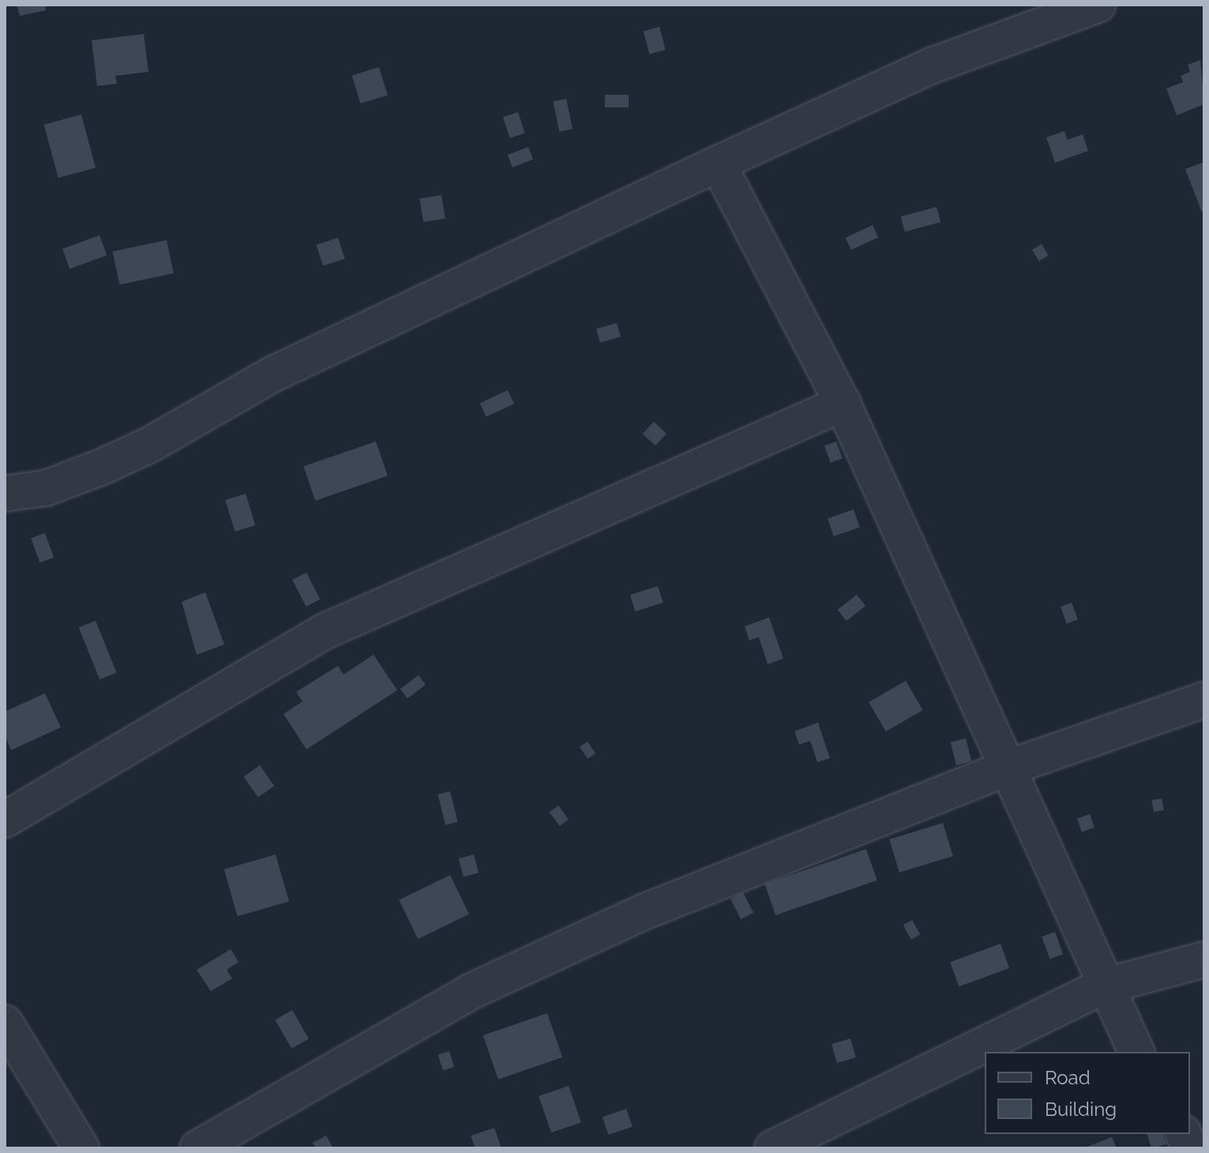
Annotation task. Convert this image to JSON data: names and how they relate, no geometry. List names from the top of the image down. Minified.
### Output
{"legend":["Road","Building"]}
